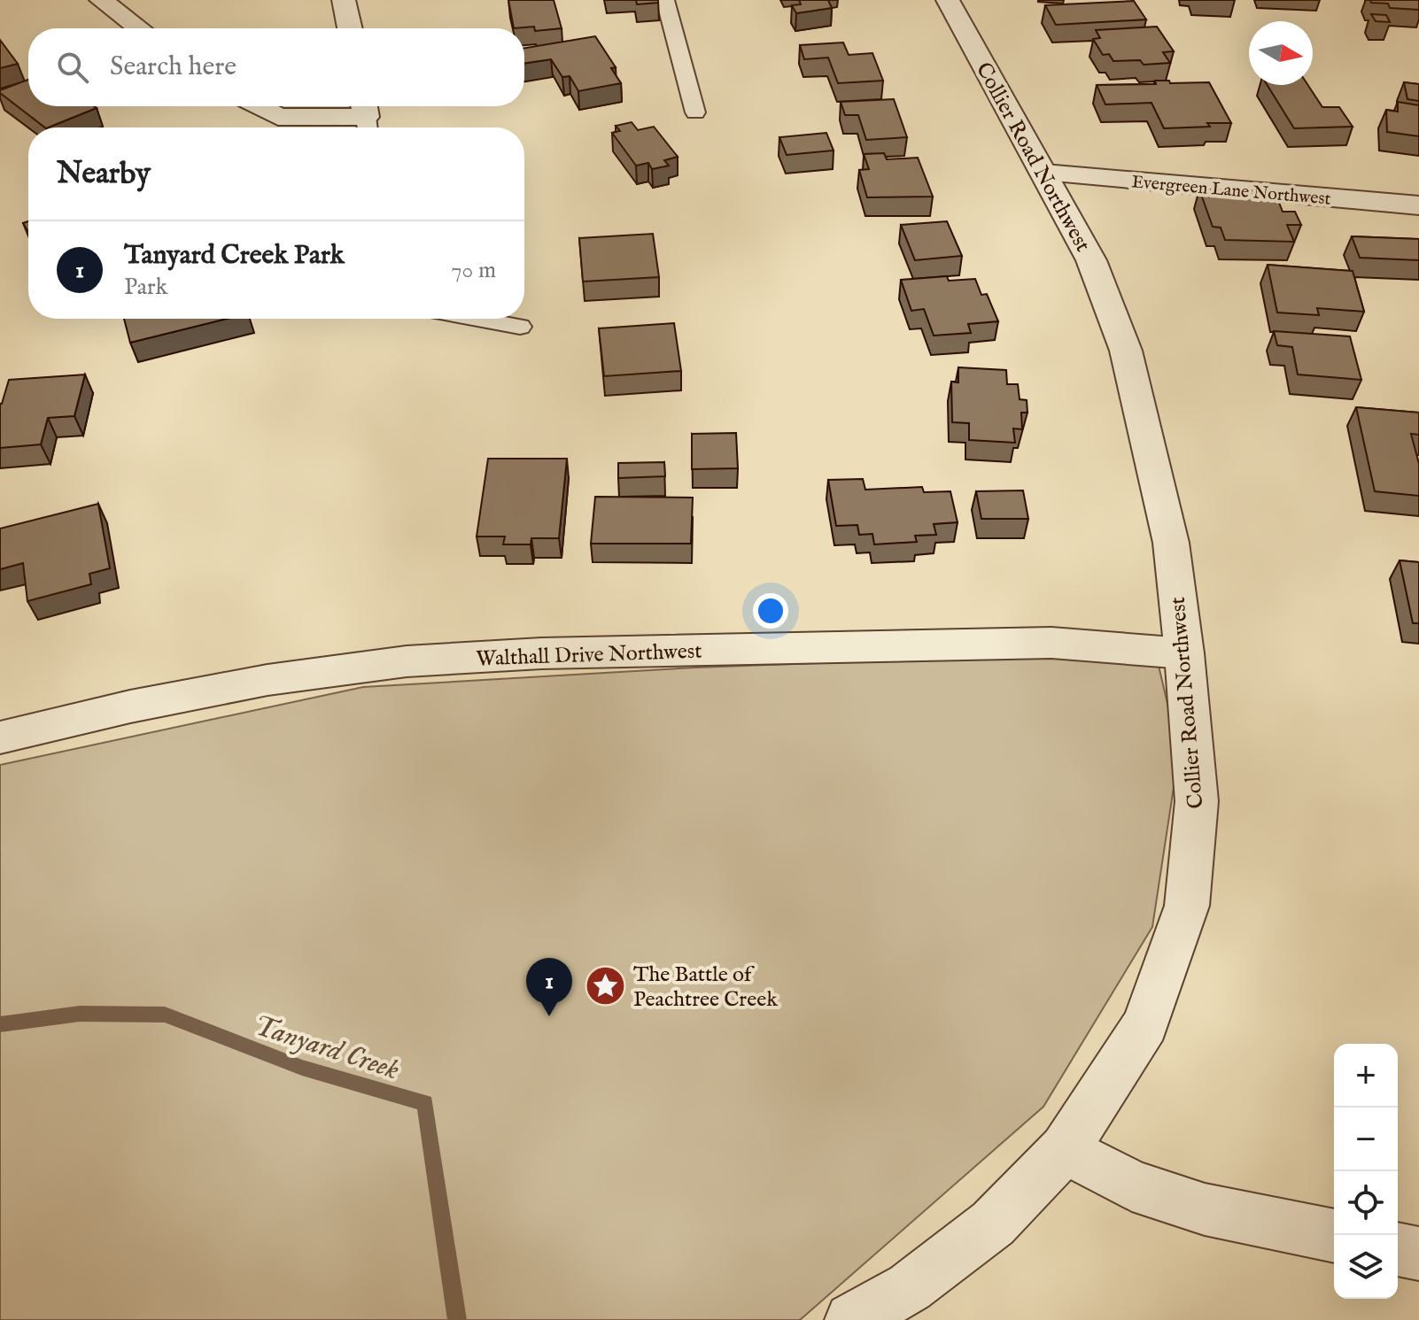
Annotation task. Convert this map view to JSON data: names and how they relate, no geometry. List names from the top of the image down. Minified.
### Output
{"streets":{"street":["Collier Road Northwest","Evergreen Lane Northwest","Walthall Drive Northwest"]},"crossings":[["Collier Road Northwest","Evergreen Lane Northwest"],["Collier Road Northwest","Walthall Drive Northwest"]],"water":["Tanyard Creek"],"places":{"place":["The Battle of Peachtree Creek"]},"north":"right","page":{"search":"Search here","heading":"Nearby","list":[{"mark":"1","name":"Tanyard Creek Park","note":"Park","value":"70 m"}],"pins":"1","map_buttons":["+","−"]}}
